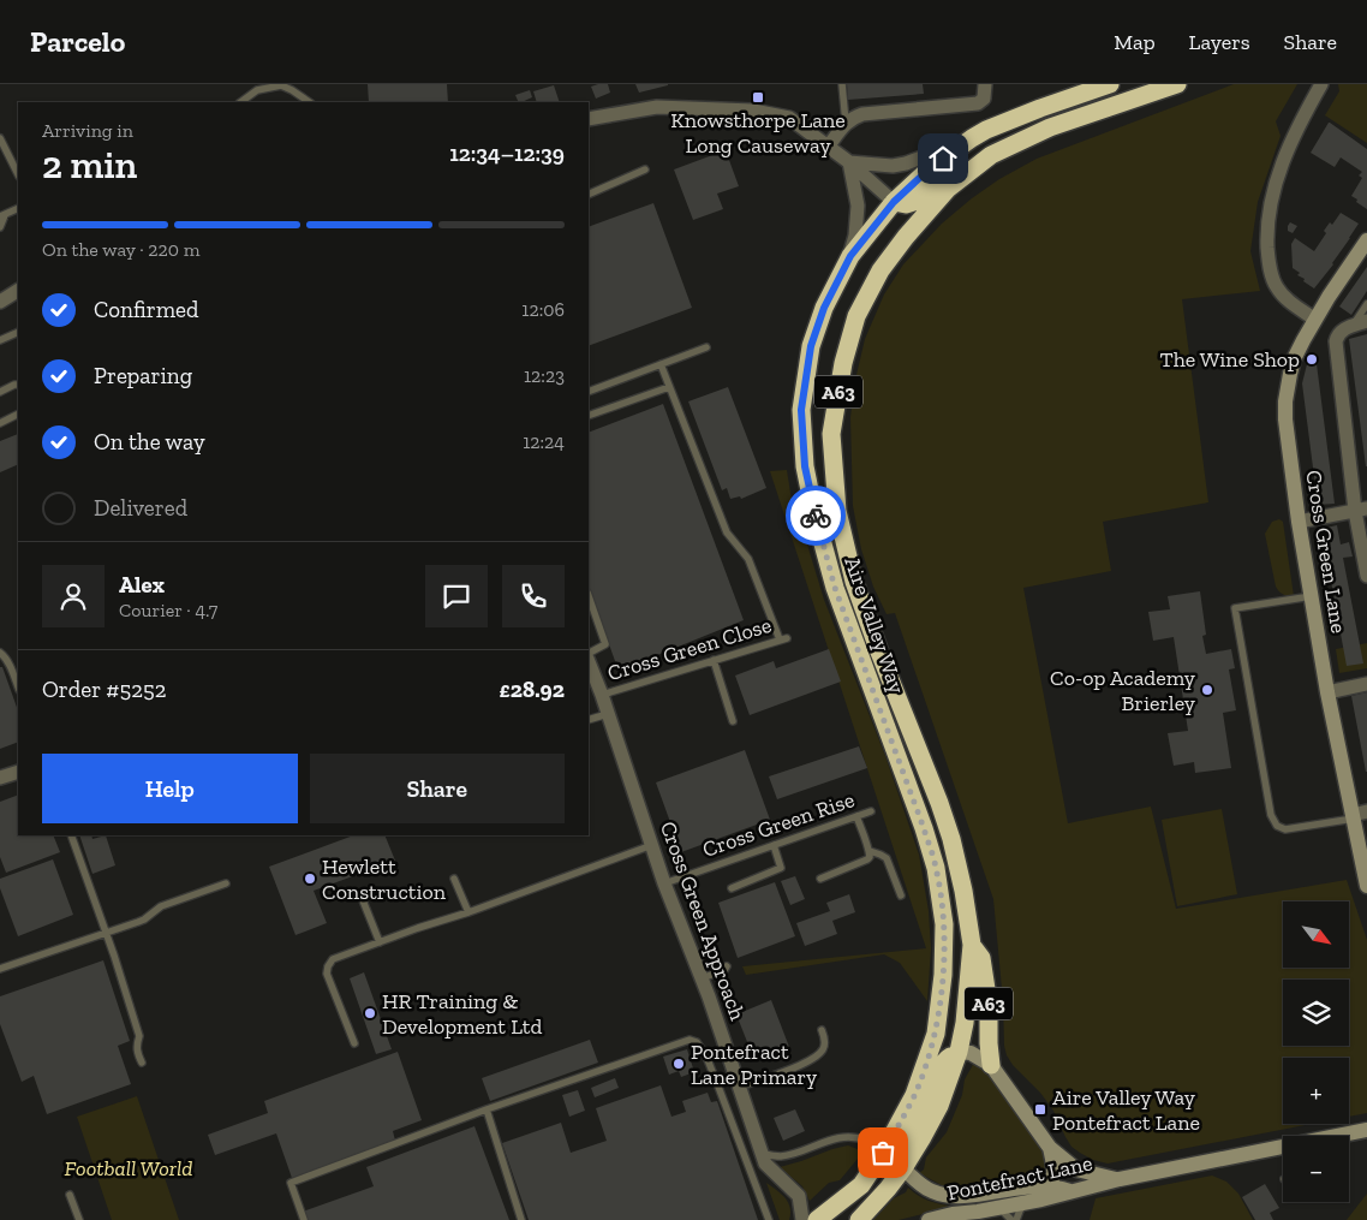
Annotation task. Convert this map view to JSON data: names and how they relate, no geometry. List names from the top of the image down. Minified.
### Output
{"streets":{"highway":["A63","Aire Valley Way"],"street":["Cross Green Lane","Cross Green Approach","Pontefract Lane"],"lane":["Cross Green Close","Cross Green Rise"]},"crossings":[["A63","Aire Valley Way"],["A63","Pontefract Lane"],["Aire Valley Way","Pontefract Lane"],["Cross Green Close","Cross Green Approach"],["Cross Green Rise","Cross Green Approach"]],"parks":["Football World"],"places":{"transit":["Knowsthorpe Lane Long Causeway","Aire Valley Way Pontefract Lane"],"other":["The Wine Shop","Co-op Academy Brierley","Hewlett Construction","HR Training & Development Ltd","Pontefract Lane Primary"]},"north":"bottom right","page":{"header":"Parcelo","nav":["Map","Layers","Share"],"heading":["2 min","Arriving in","12:34–12:39"],"panel":["Alex","Courier · 4.7","Order #5252","£28.92"],"bar":"On the way · 220 m","list":[["Confirmed","12:06"],["Preparing","12:23"],["On the way","12:24"],"Delivered"],"buttons":["Help","Share"],"map_buttons":["+","−"]}}
